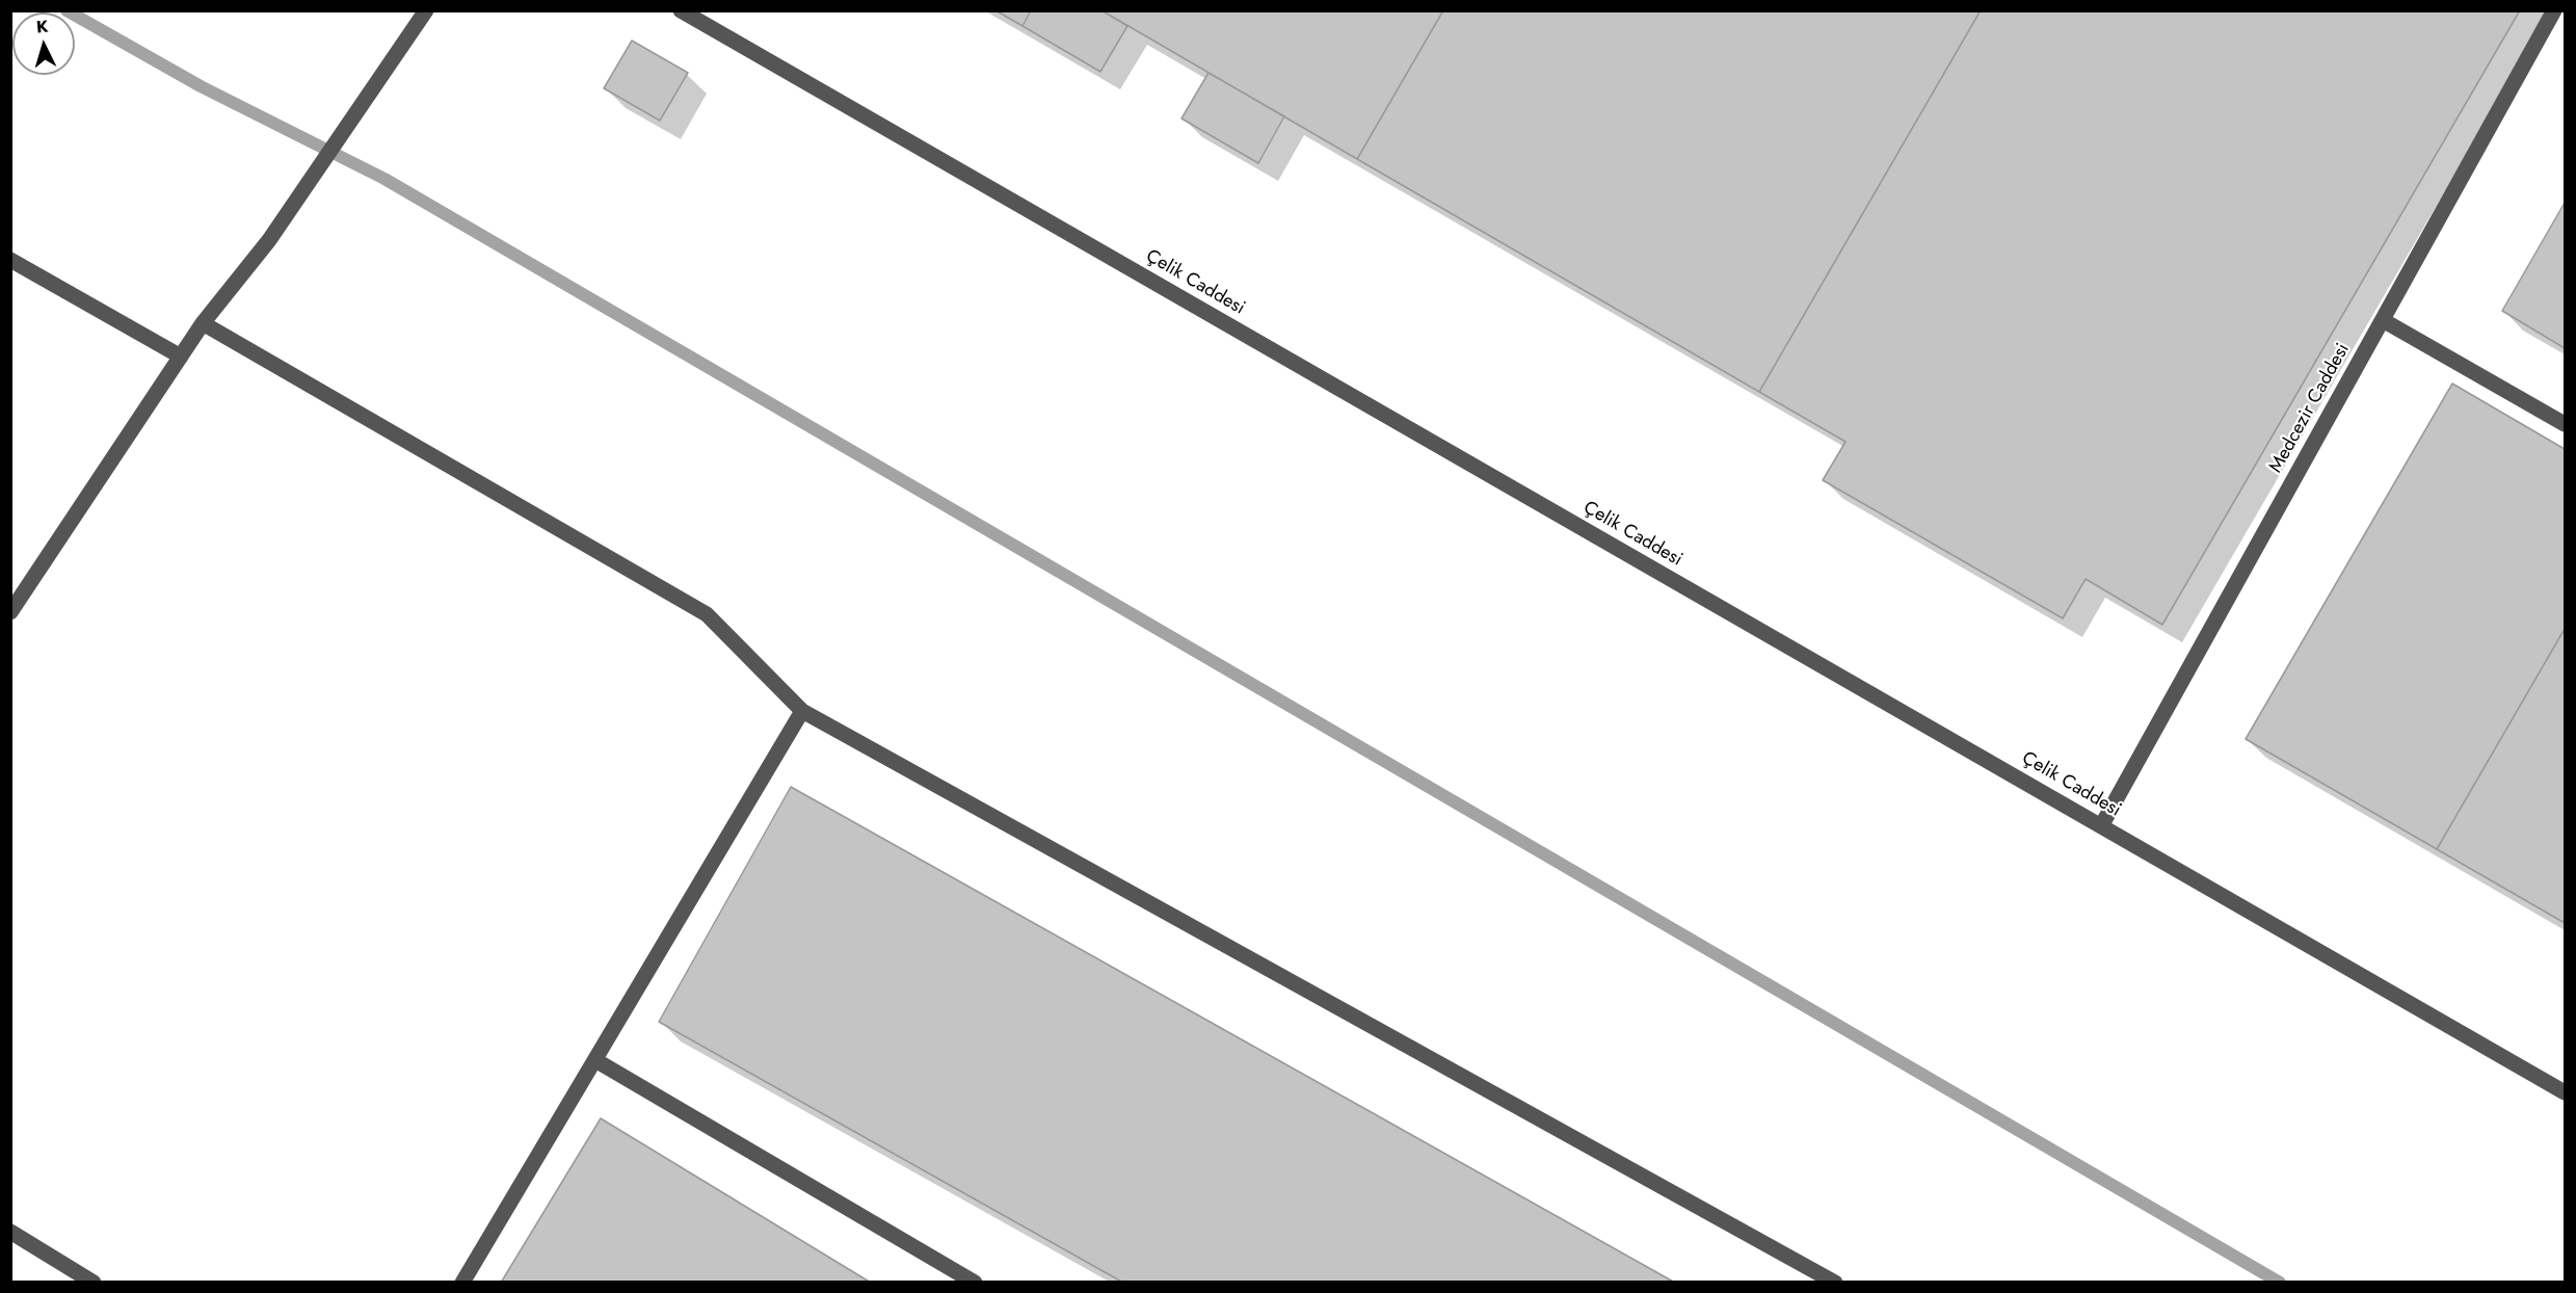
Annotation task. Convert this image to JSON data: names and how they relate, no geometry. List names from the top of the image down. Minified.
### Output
{"streets":{"street":["Çelik Caddesi","Medcezir Caddesi"]},"crossings":[["Çelik Caddesi","Medcezir Caddesi"]],"north":"top"}
